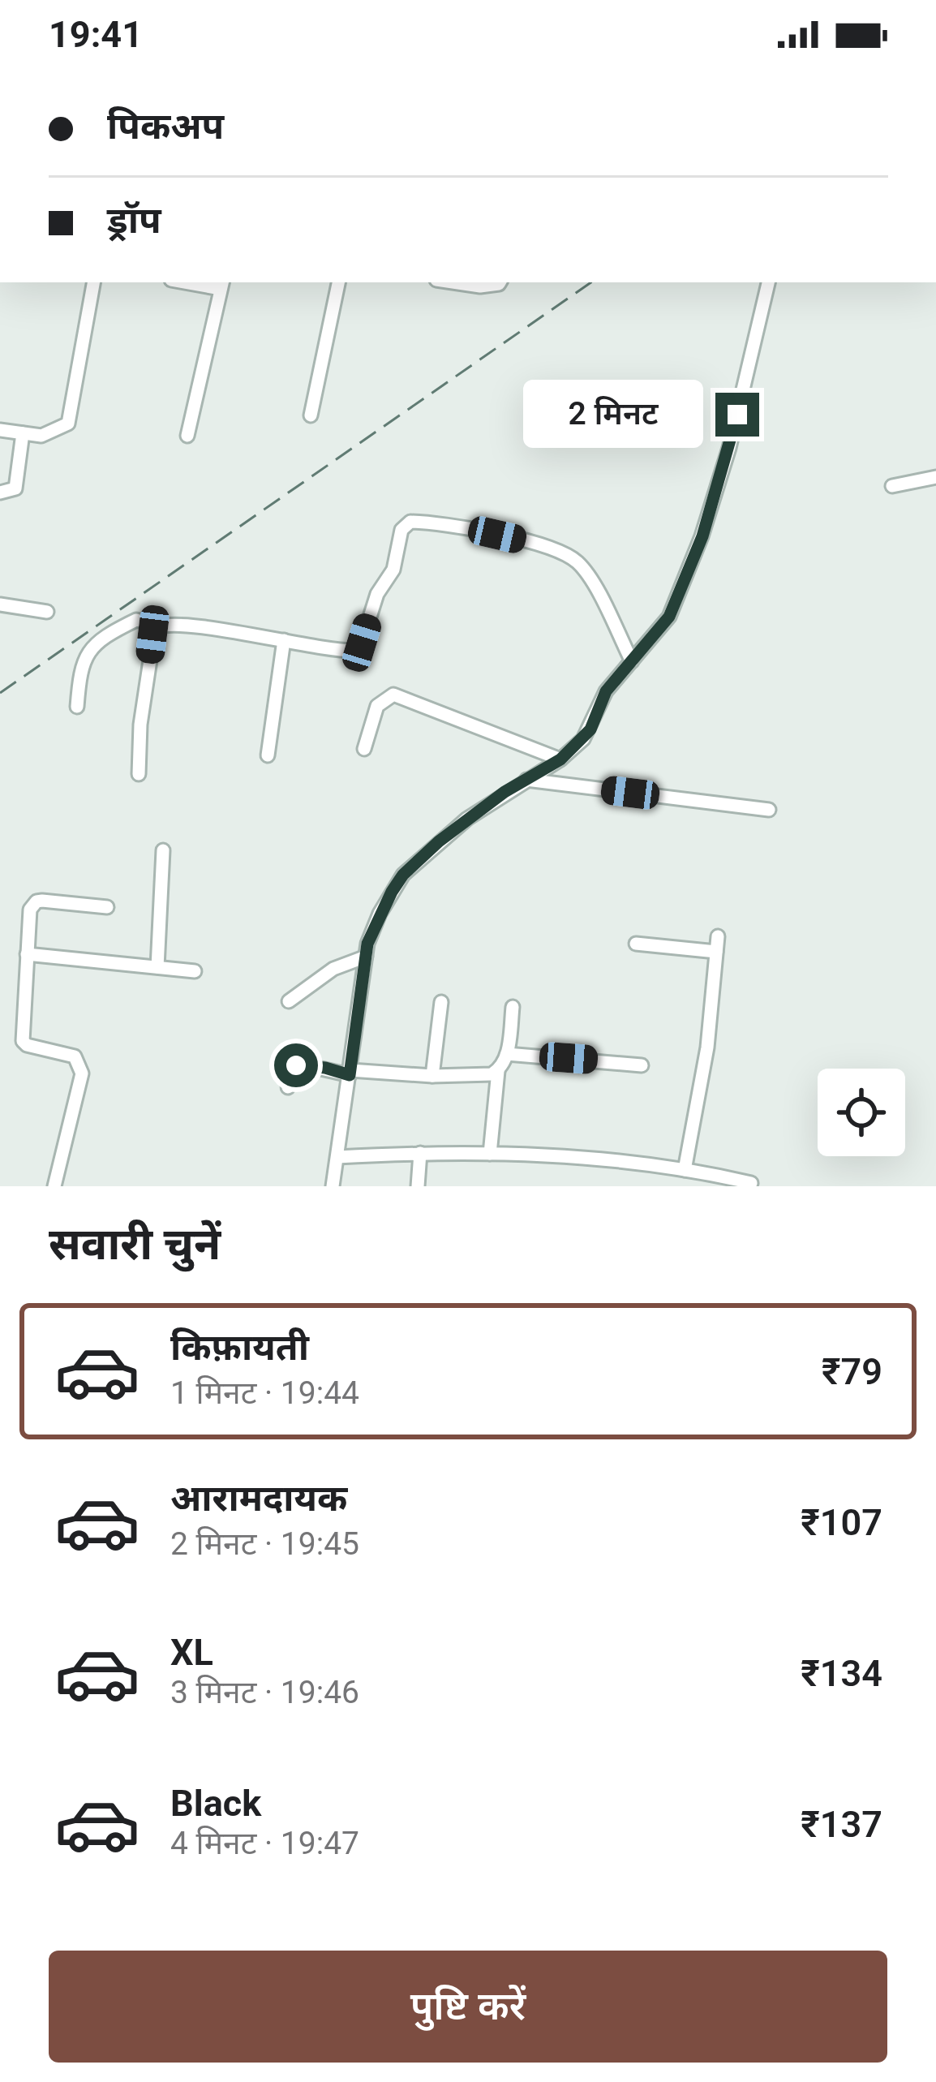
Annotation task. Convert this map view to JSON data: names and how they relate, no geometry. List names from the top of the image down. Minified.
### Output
{"page":{"status":"19:41","banner":["पिकअप","ड्रॉप"],"bubble":"2 मिनट","heading":"सवारी चुनें","list":[{"name":"किफ़ायती","note":"1 मिनट · 19:44","value":"₹79"},{"name":"आरामदायक","note":"2 मिनट · 19:45","value":"₹107"},{"name":"XL","note":"3 मिनट · 19:46","value":"₹134"},{"name":"Black","note":"4 मिनट · 19:47","value":"₹137"}],"buttons":"पुष्टि करें"}}
